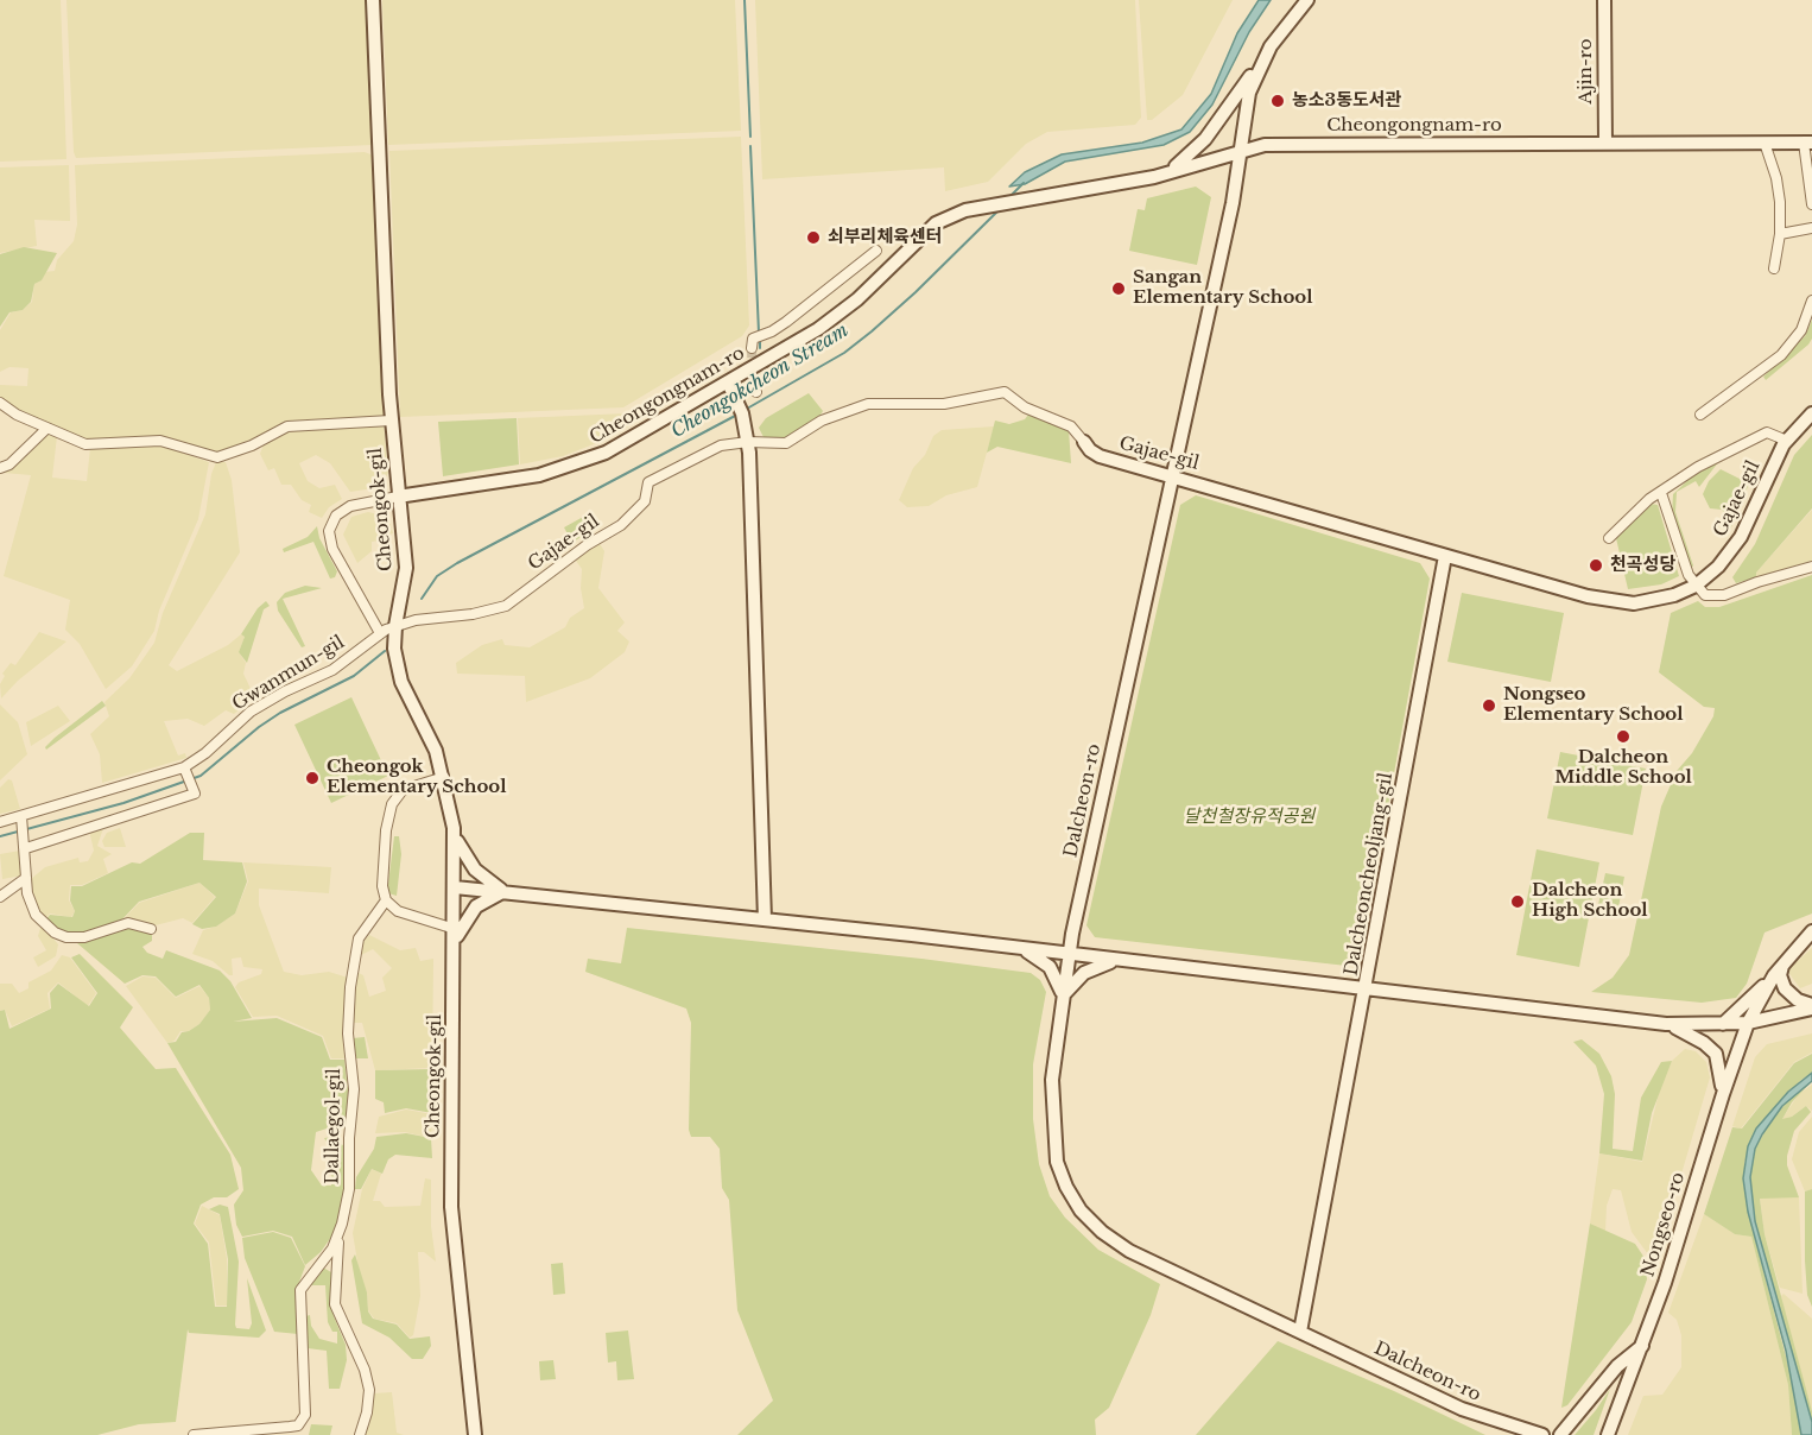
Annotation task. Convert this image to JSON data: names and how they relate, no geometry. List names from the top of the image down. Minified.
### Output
{"streets":{"street":["Ajin-ro","Cheongongnam-ro","Gajae-gil","Cheongok-gil","Gwanmun-gil","Dalcheon-ro","Dalcheoncheoljang-gil","Dallaegol-gil","Nongseo-ro"]},"crossings":[["Ajin-ro","Cheongongnam-ro"],["Cheongongnam-ro","Cheongok-gil"],["Cheongongnam-ro","Gwanmun-gil"],["Cheongongnam-ro","Dalcheon-ro"],["Gajae-gil","Cheongok-gil"],["Gajae-gil","Gwanmun-gil"],["Gajae-gil","Dalcheon-ro"],["Gajae-gil","Dalcheoncheoljang-gil"],["Cheongok-gil","Gwanmun-gil"],["Cheongok-gil","Dalcheoncheoljang-gil"],["Dalcheon-ro","Dalcheoncheoljang-gil"]],"water":["Cheongokcheon Stream"],"parks":["달천철장유적공원"],"places":["농소3동도서관","쇠부리체육센터","Sangan Elementary School","천곡성당","Nongseo Elementary School","Dalcheon Middle School","Cheongok Elementary School","Dalcheon High School"]}
